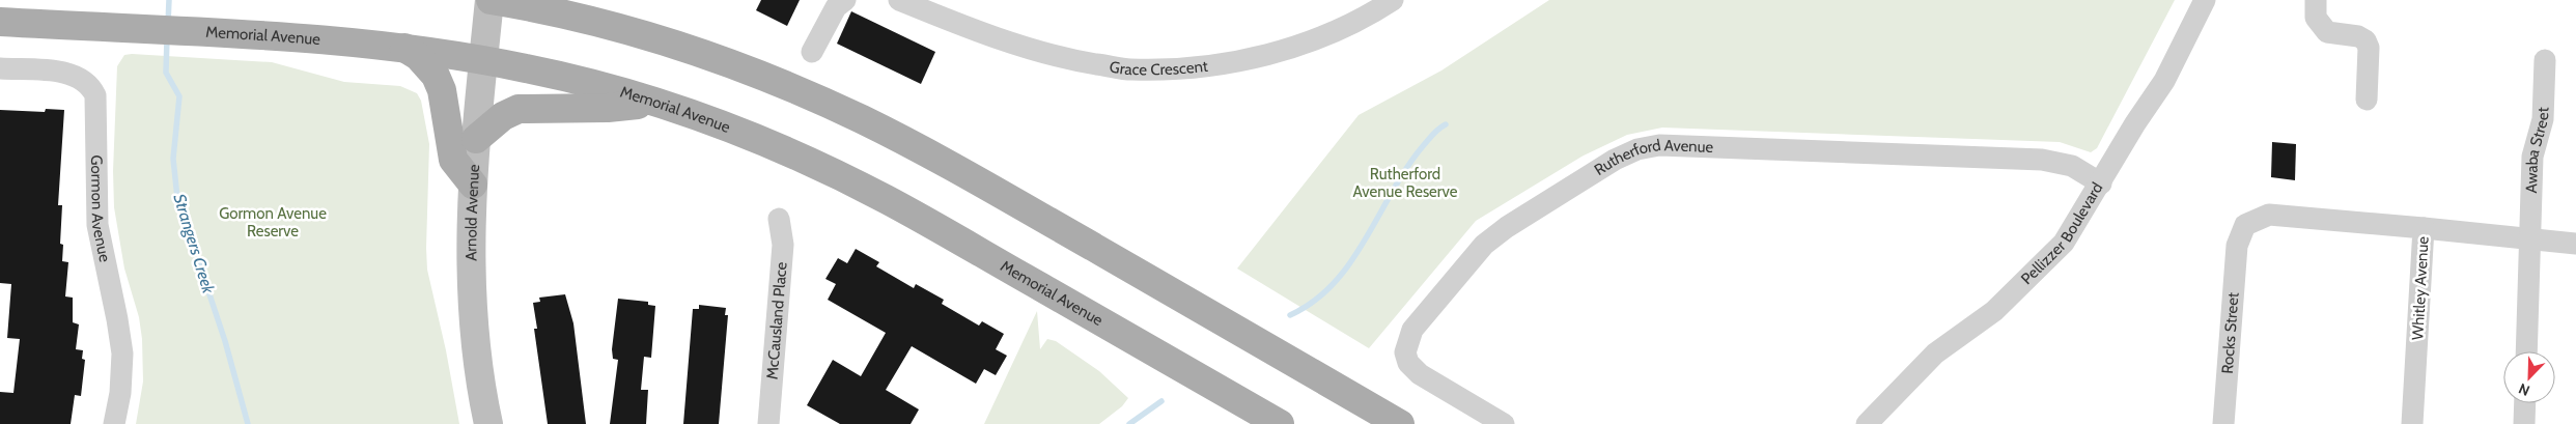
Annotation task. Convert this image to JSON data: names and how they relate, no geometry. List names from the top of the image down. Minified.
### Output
{"streets":{"main road":["Memorial Avenue"],"street":["Grace Crescent","Awaba Street","Rutherford Avenue","Gormon Avenue","Arnold Avenue","Pellizzer Boulevard","Whitley Avenue","McCausland Place","Rocks Street"]},"crossings":[["Memorial Avenue","Arnold Avenue"],["Rutherford Avenue","Pellizzer Boulevard"],["Whitley Avenue","Rocks Street"]],"water":["Strangers Creek"],"parks":["Rutherford Avenue Reserve","Gormon Avenue Reserve"],"north":"bottom left"}
